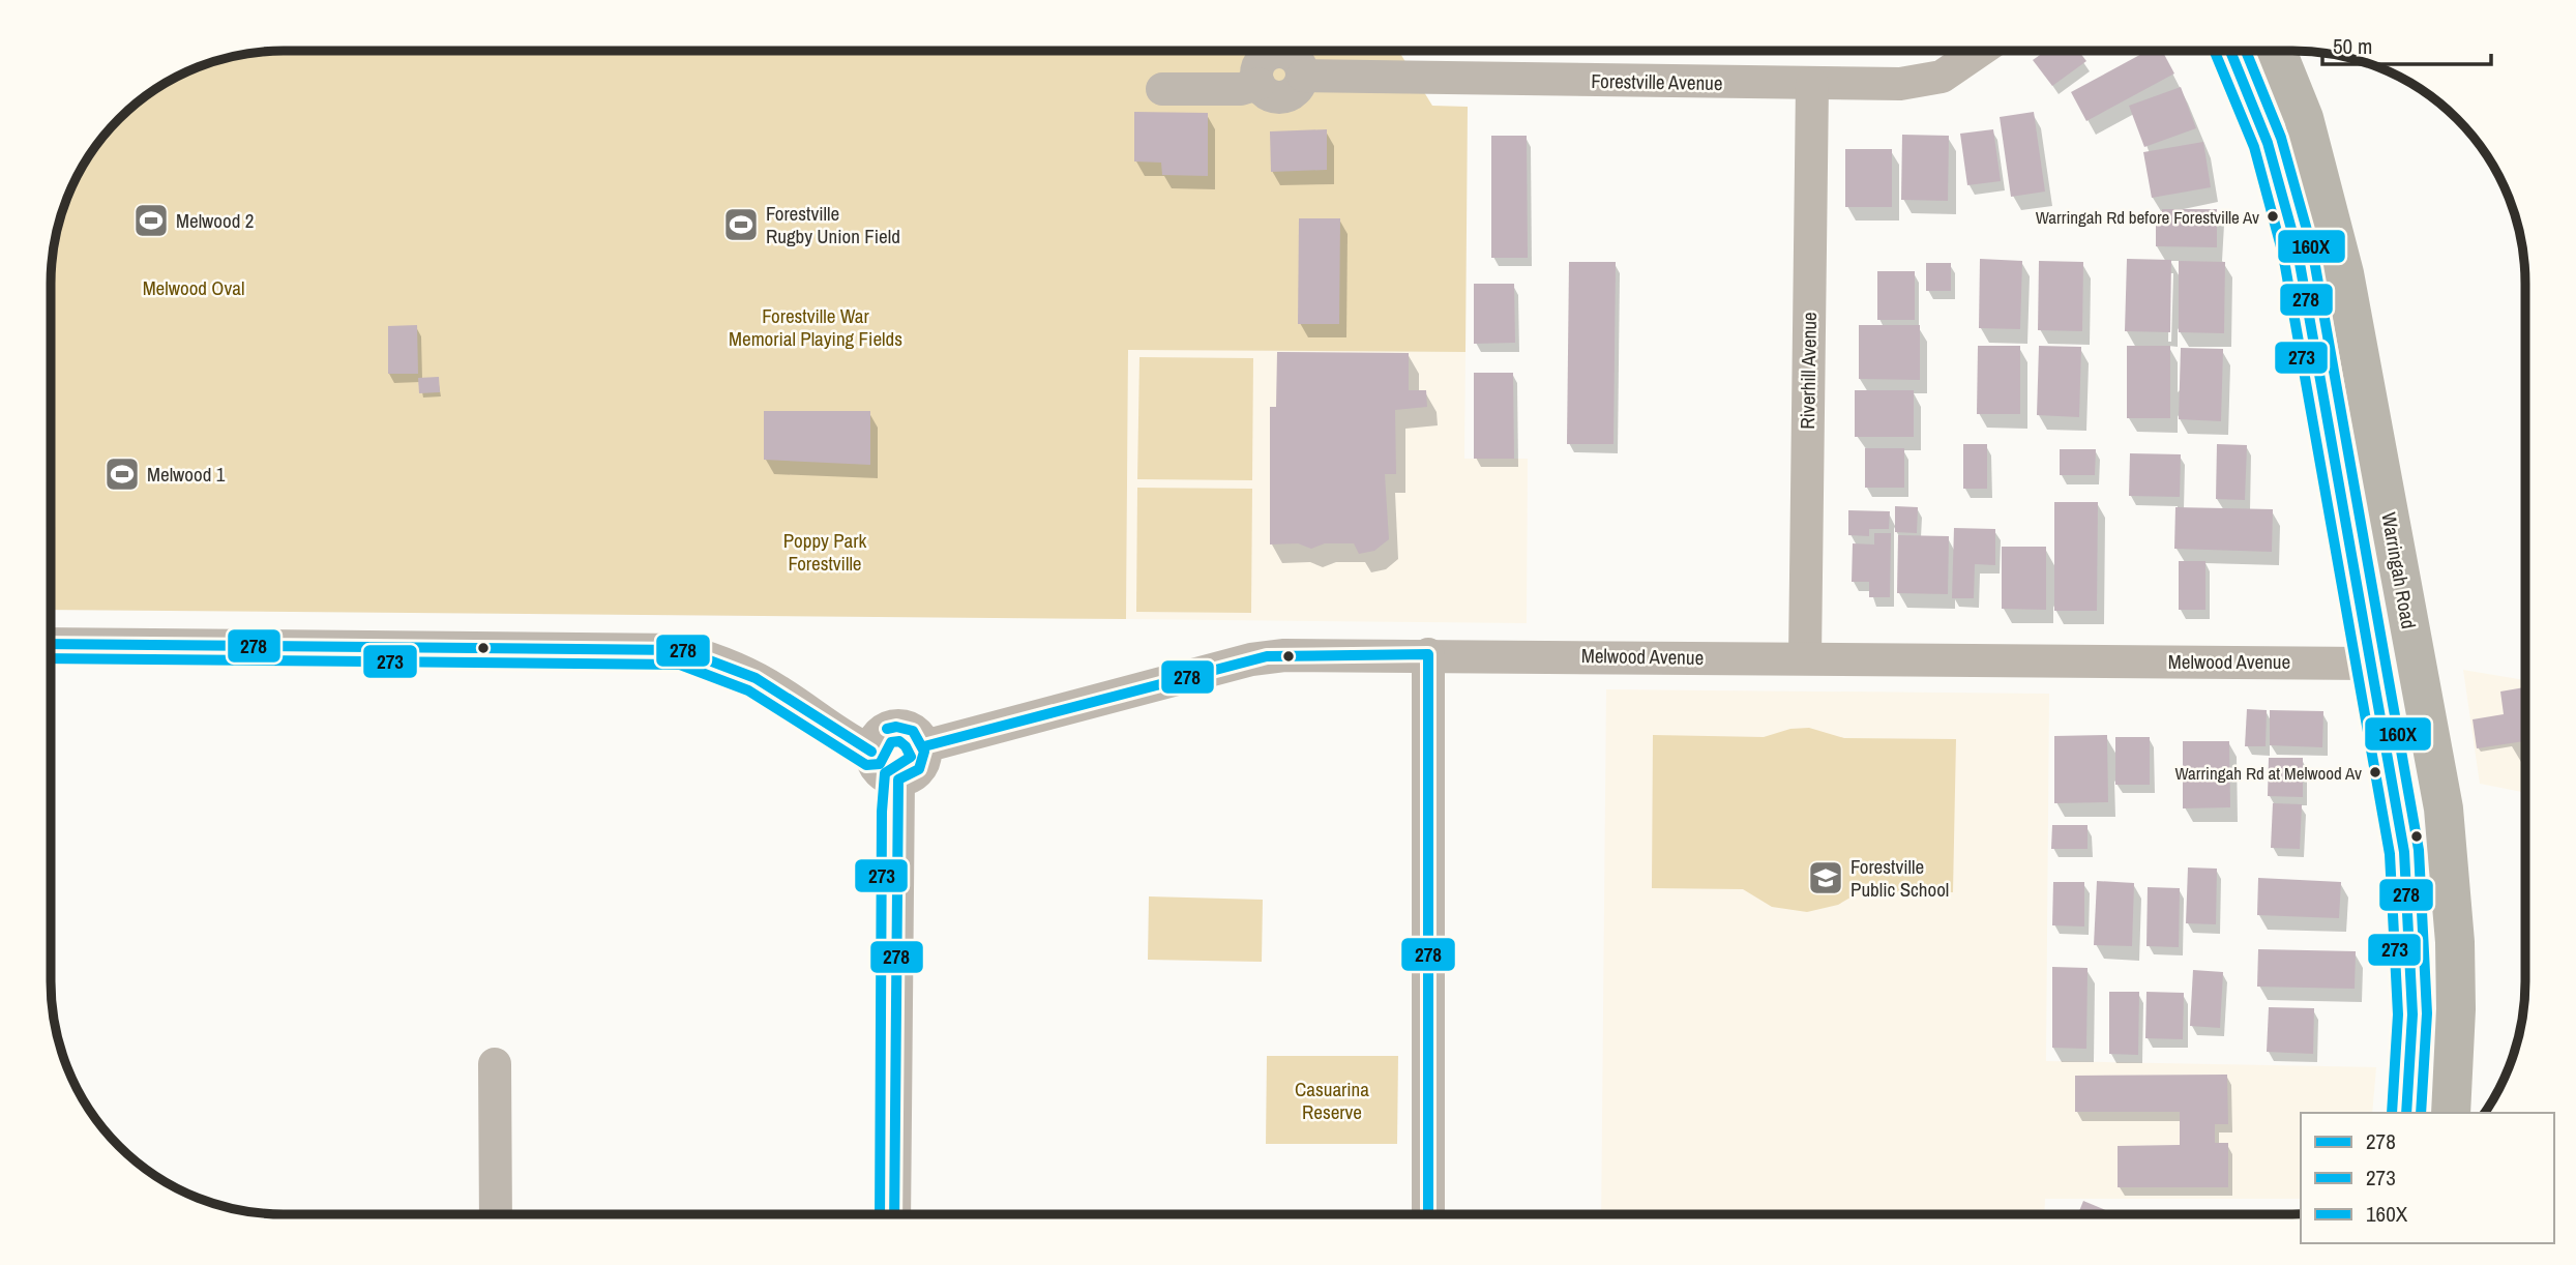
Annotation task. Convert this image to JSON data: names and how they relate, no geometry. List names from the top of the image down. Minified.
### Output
{"streets":{"highway":["Warringah Road"],"street":["Forestville Avenue","Riverhill Avenue","Melwood Avenue"]},"crossings":[["Forestville Avenue","Riverhill Avenue"],["Riverhill Avenue","Melwood Avenue"]],"parks":["Melwood Oval","Forestville War Memorial Playing Fields","Poppy Park Forestville","Casuarina Reserve"],"places":{"other":["Warringah Rd before Forestville Av","Warringah Rd at Melwood Av"],"sports":["Melwood 2","Forestville Rugby Union Field","Melwood 1"],"school or university":["Forestville Public School"]},"lines":["transit line 278","transit line 273","transit line 160X"],"legend":["278","273","160X"],"scale_bar":"50 m"}
